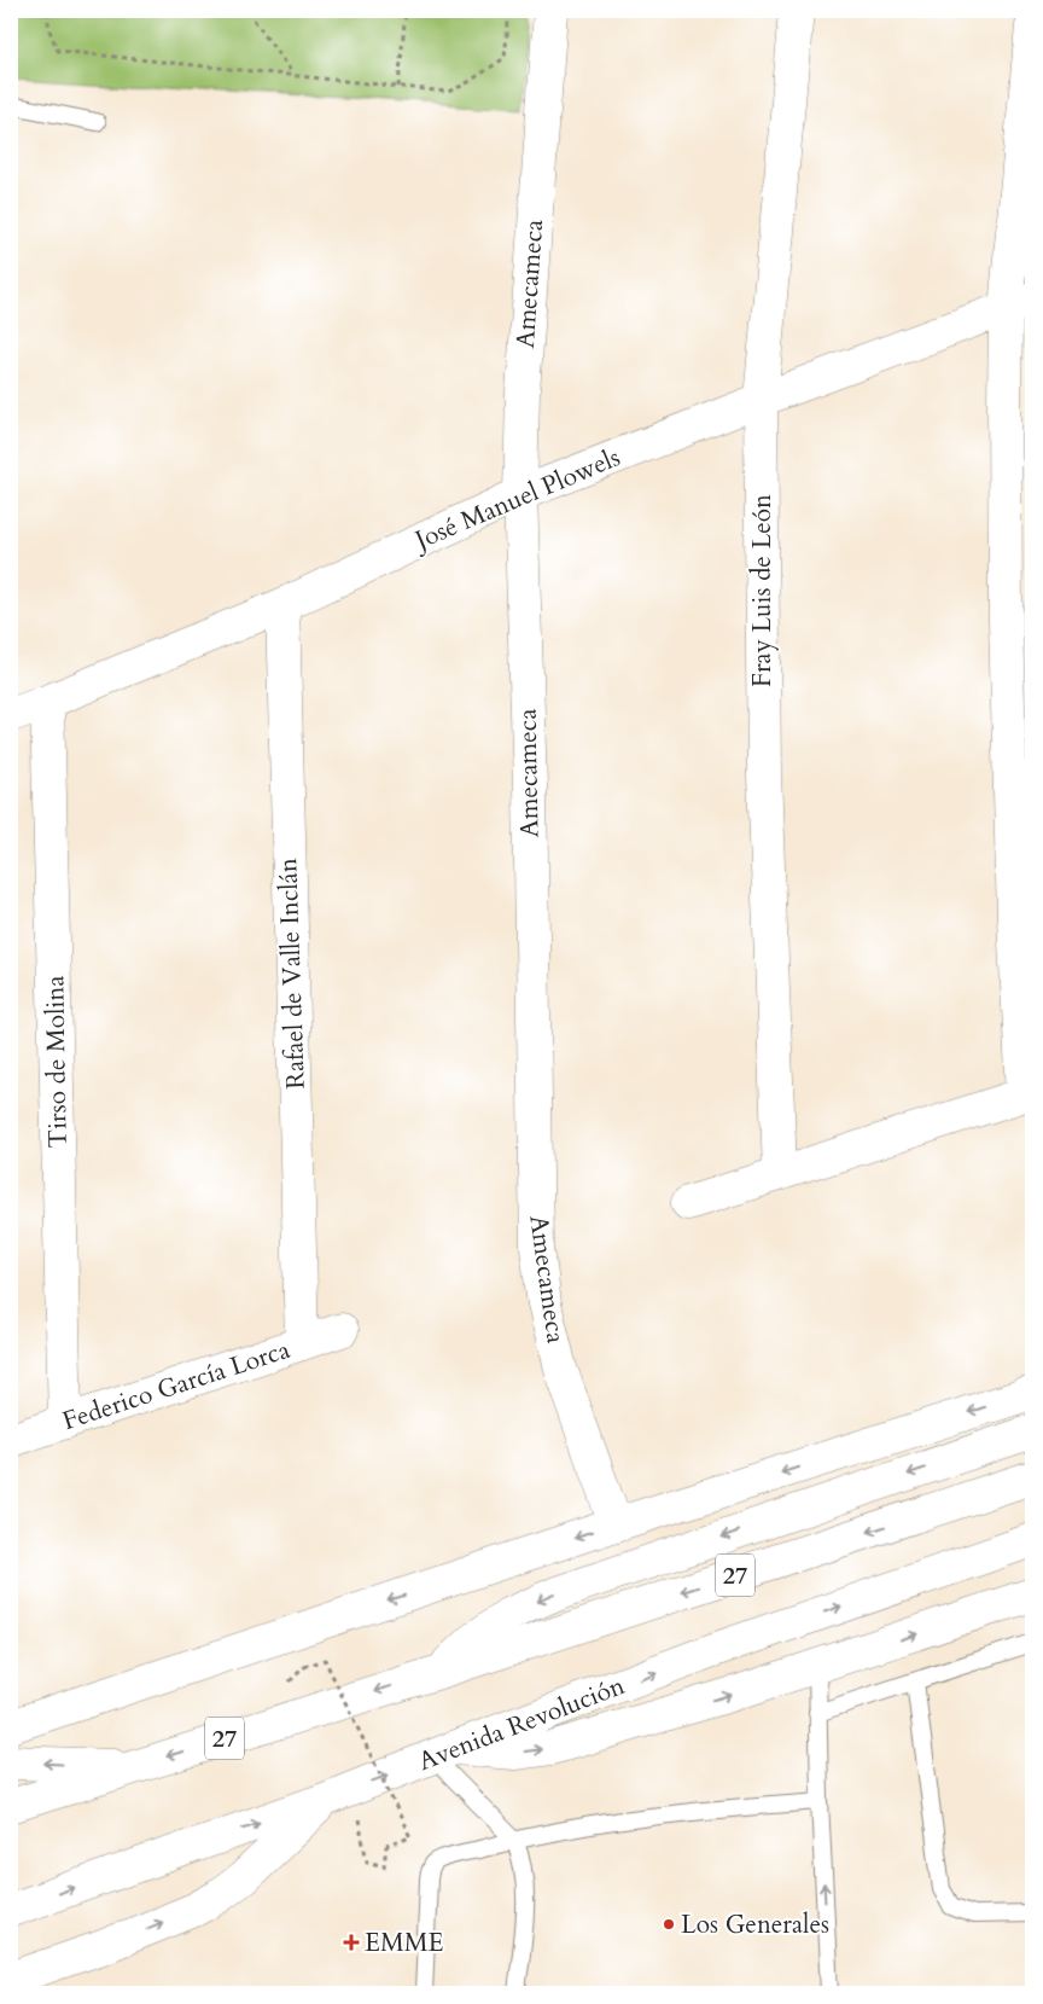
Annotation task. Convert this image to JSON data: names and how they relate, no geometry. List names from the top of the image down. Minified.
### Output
{"streets":{"street":["Amecameca","José Manuel Plowels","Fray Luis de León","Rafael de Valle Inclán","Tirso de Molina","Federico García Lorca","27","Avenida Revolución"]},"crossings":[["Amecameca","José Manuel Plowels"],["José Manuel Plowels","Fray Luis de León"],["José Manuel Plowels","Rafael de Valle Inclán"],["José Manuel Plowels","Tirso de Molina"],["Rafael de Valle Inclán","Federico García Lorca"],["Tirso de Molina","Federico García Lorca"]],"places":{"other":["Los Generales"],"health":["EMME"]}}
